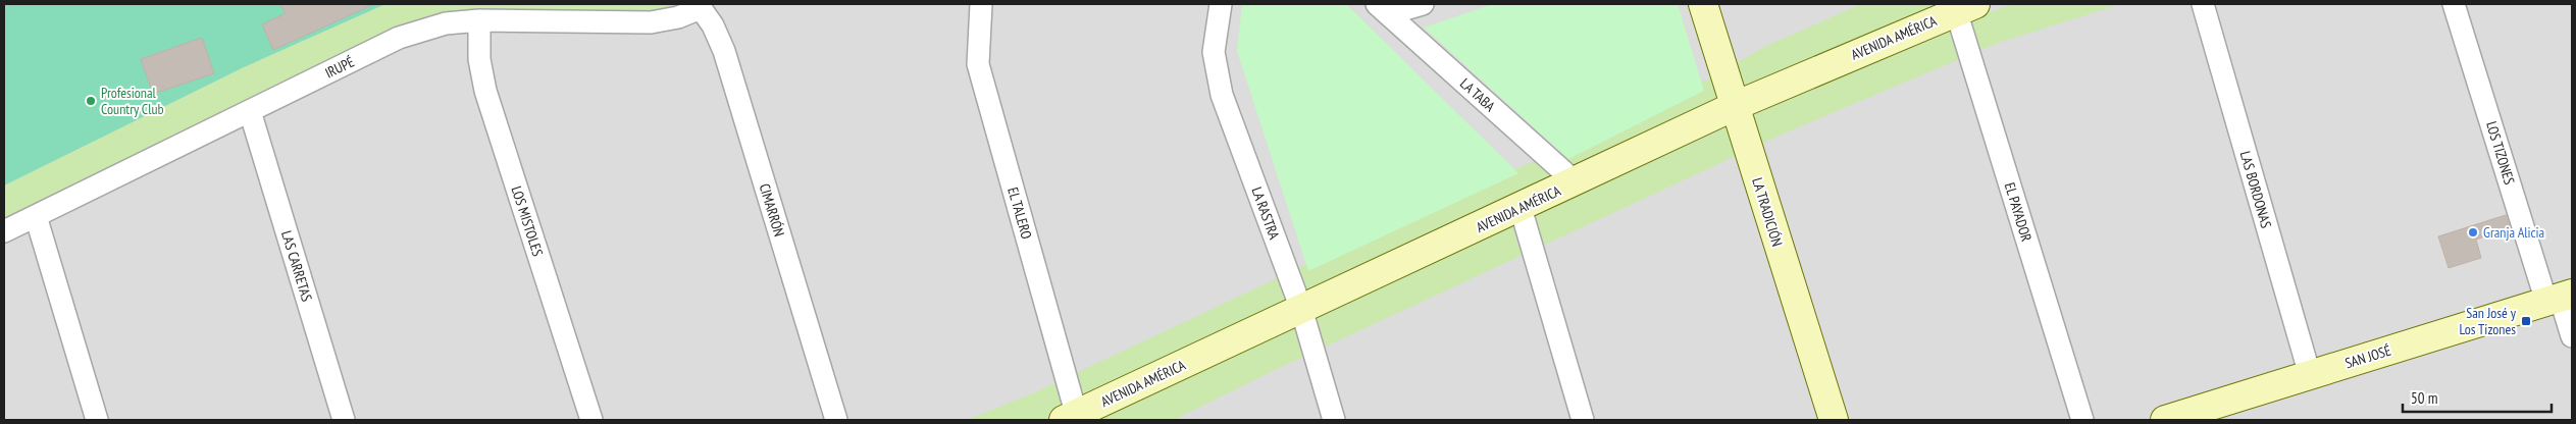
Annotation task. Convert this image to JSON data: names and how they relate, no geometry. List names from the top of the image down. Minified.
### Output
{"streets":{"street":["AVENIDA AMÉRICA","IRUPÉ","LA TABA","LOS TIZONES","LAS BORDONAS","CIMARRÓN","LA TRADICIÓN","EL PAYADOR","EL TALERO","LA RASTRA","LOS MISTOLES","LAS CARRETAS","SAN JOSÉ"]},"crossings":[["AVENIDA AMÉRICA","LA TABA"],["AVENIDA AMÉRICA","LA TRADICIÓN"],["AVENIDA AMÉRICA","EL PAYADOR"],["AVENIDA AMÉRICA","EL TALERO"],["AVENIDA AMÉRICA","LA RASTRA"],["IRUPÉ","CIMARRÓN"],["IRUPÉ","LOS MISTOLES"],["IRUPÉ","LAS CARRETAS"],["LOS TIZONES","SAN JOSÉ"],["LAS BORDONAS","SAN JOSÉ"]],"places":{"other":["Profesional Country Club","Granja Alicia"],"transit":["San José y Los Tizones"]},"scale_bar":"50 m"}
